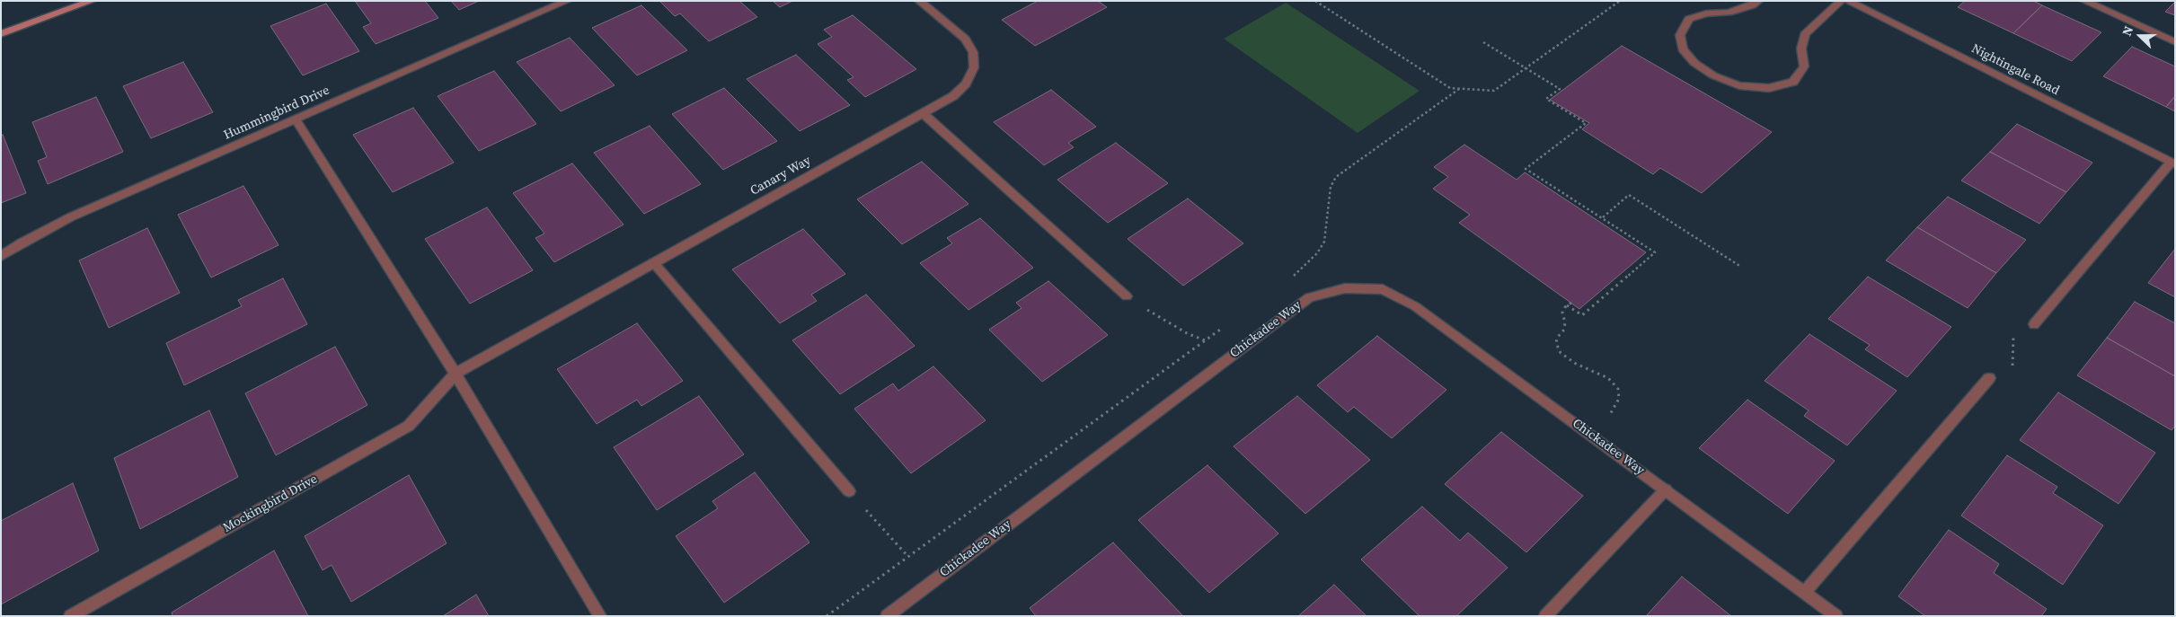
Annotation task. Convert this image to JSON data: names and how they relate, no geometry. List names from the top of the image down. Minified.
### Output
{"streets":{"street":["Nightingale Road","Hummingbird Drive","Canary Way","Chickadee Way","Mockingbird Drive"]},"crossings":[["Canary Way","Mockingbird Drive"]],"north":"left"}
